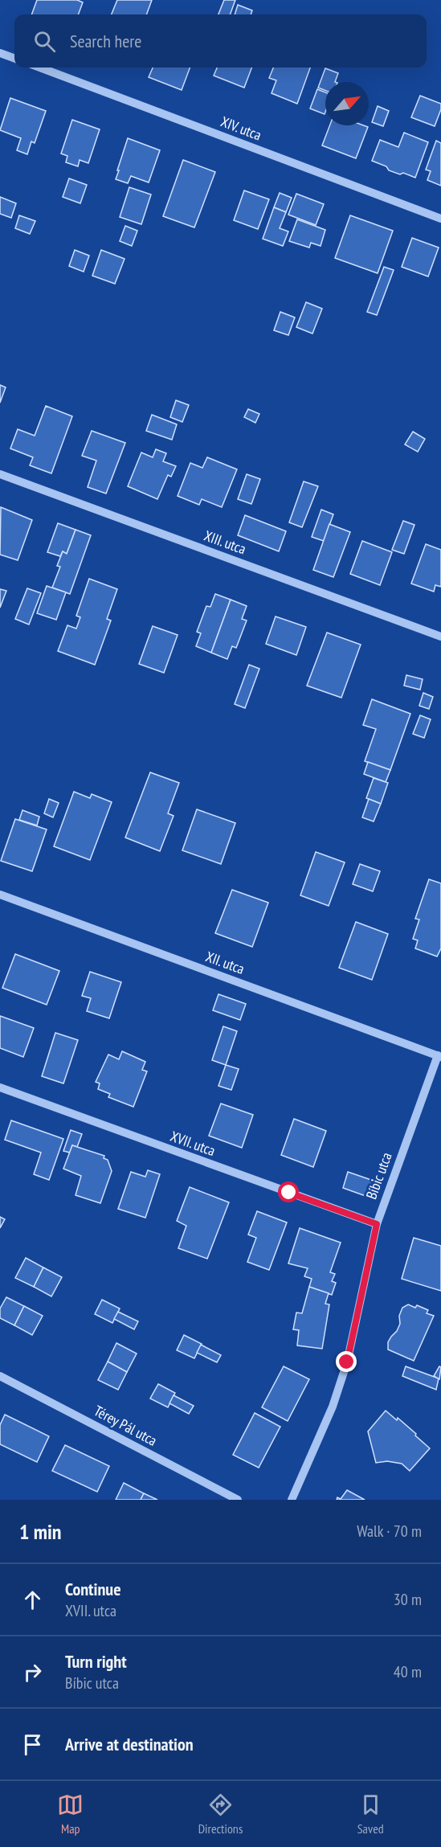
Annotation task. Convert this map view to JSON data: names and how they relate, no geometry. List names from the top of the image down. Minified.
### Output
{"streets":{"street":["XIV. utca","XIII. utca","XII. utca","XVII. utca","Bíbic utca","Térey Pál utca"]},"crossings":[["XII. utca","Bíbic utca"],["XVII. utca","Bíbic utca"]],"north":"top right","page":{"search":"Search here","heading":["1 min","Walk · 70 m"],"list":[["Continue","XVII. utca","30 m"],["Turn right","Bíbic utca","40 m"],"Arrive at destination"],"nav":["Map","Directions","Saved"]}}
